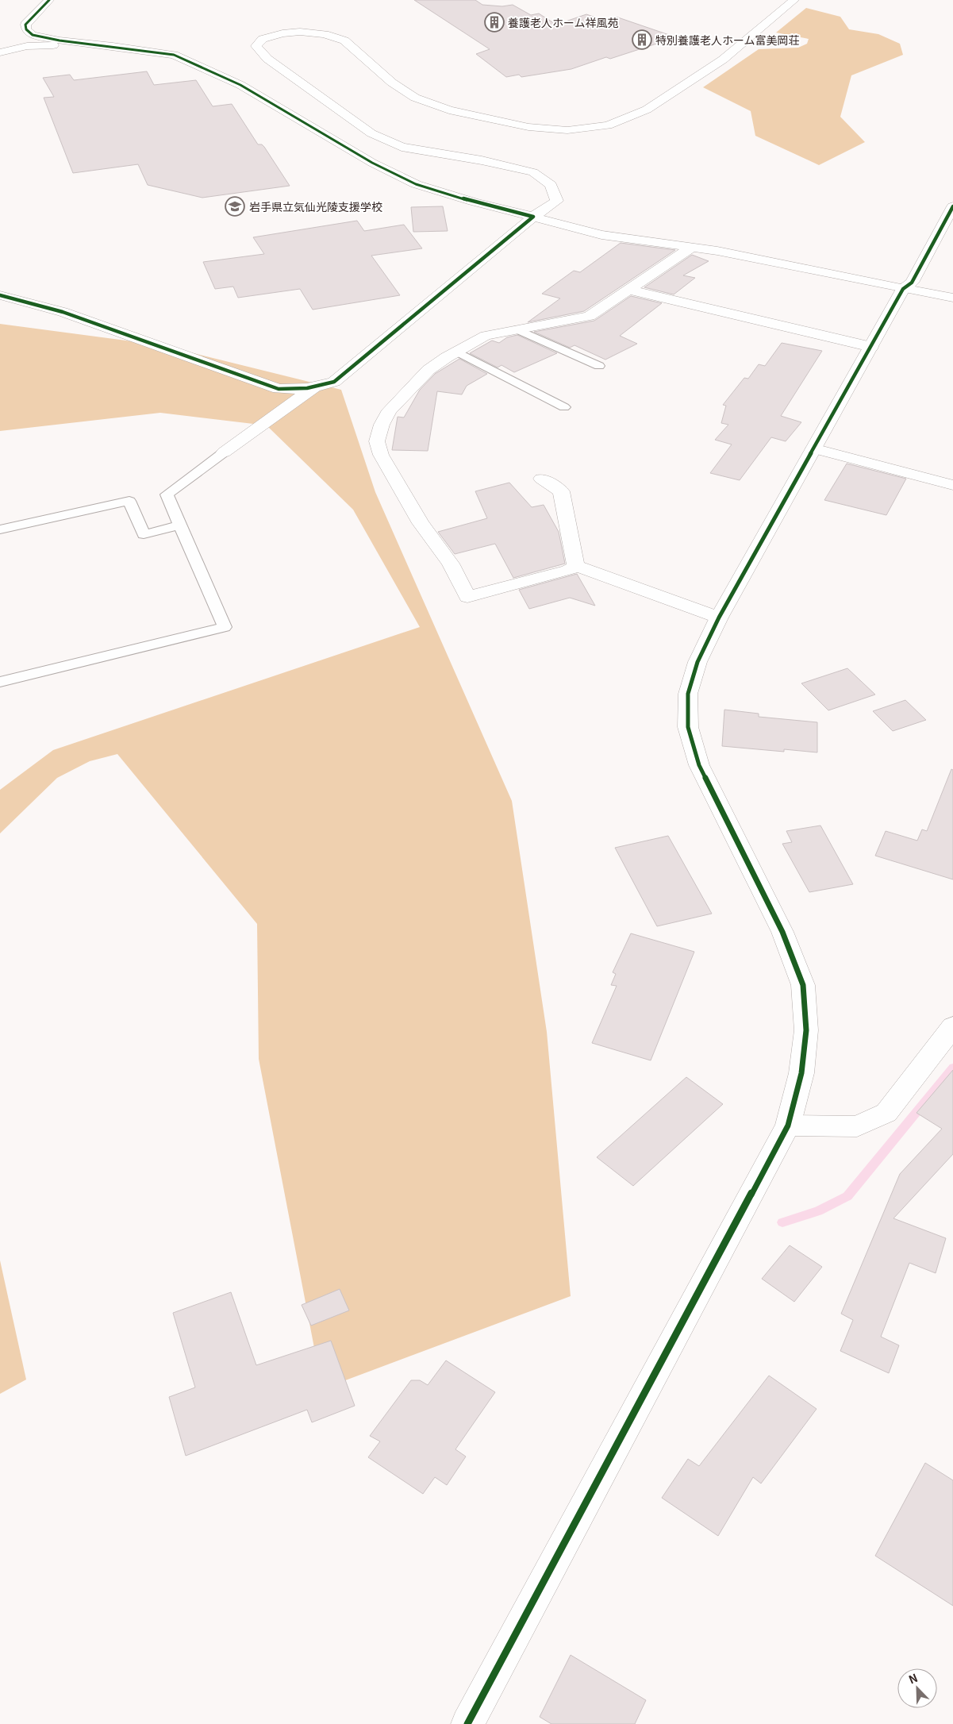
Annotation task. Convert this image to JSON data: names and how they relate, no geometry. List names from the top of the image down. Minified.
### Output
{"places":{"building":["養護老人ホーム祥風苑","特別養護老人ホーム富美岡荘"],"school or university":["岩手県立気仙光陵支援学校"]},"north":"top left"}
